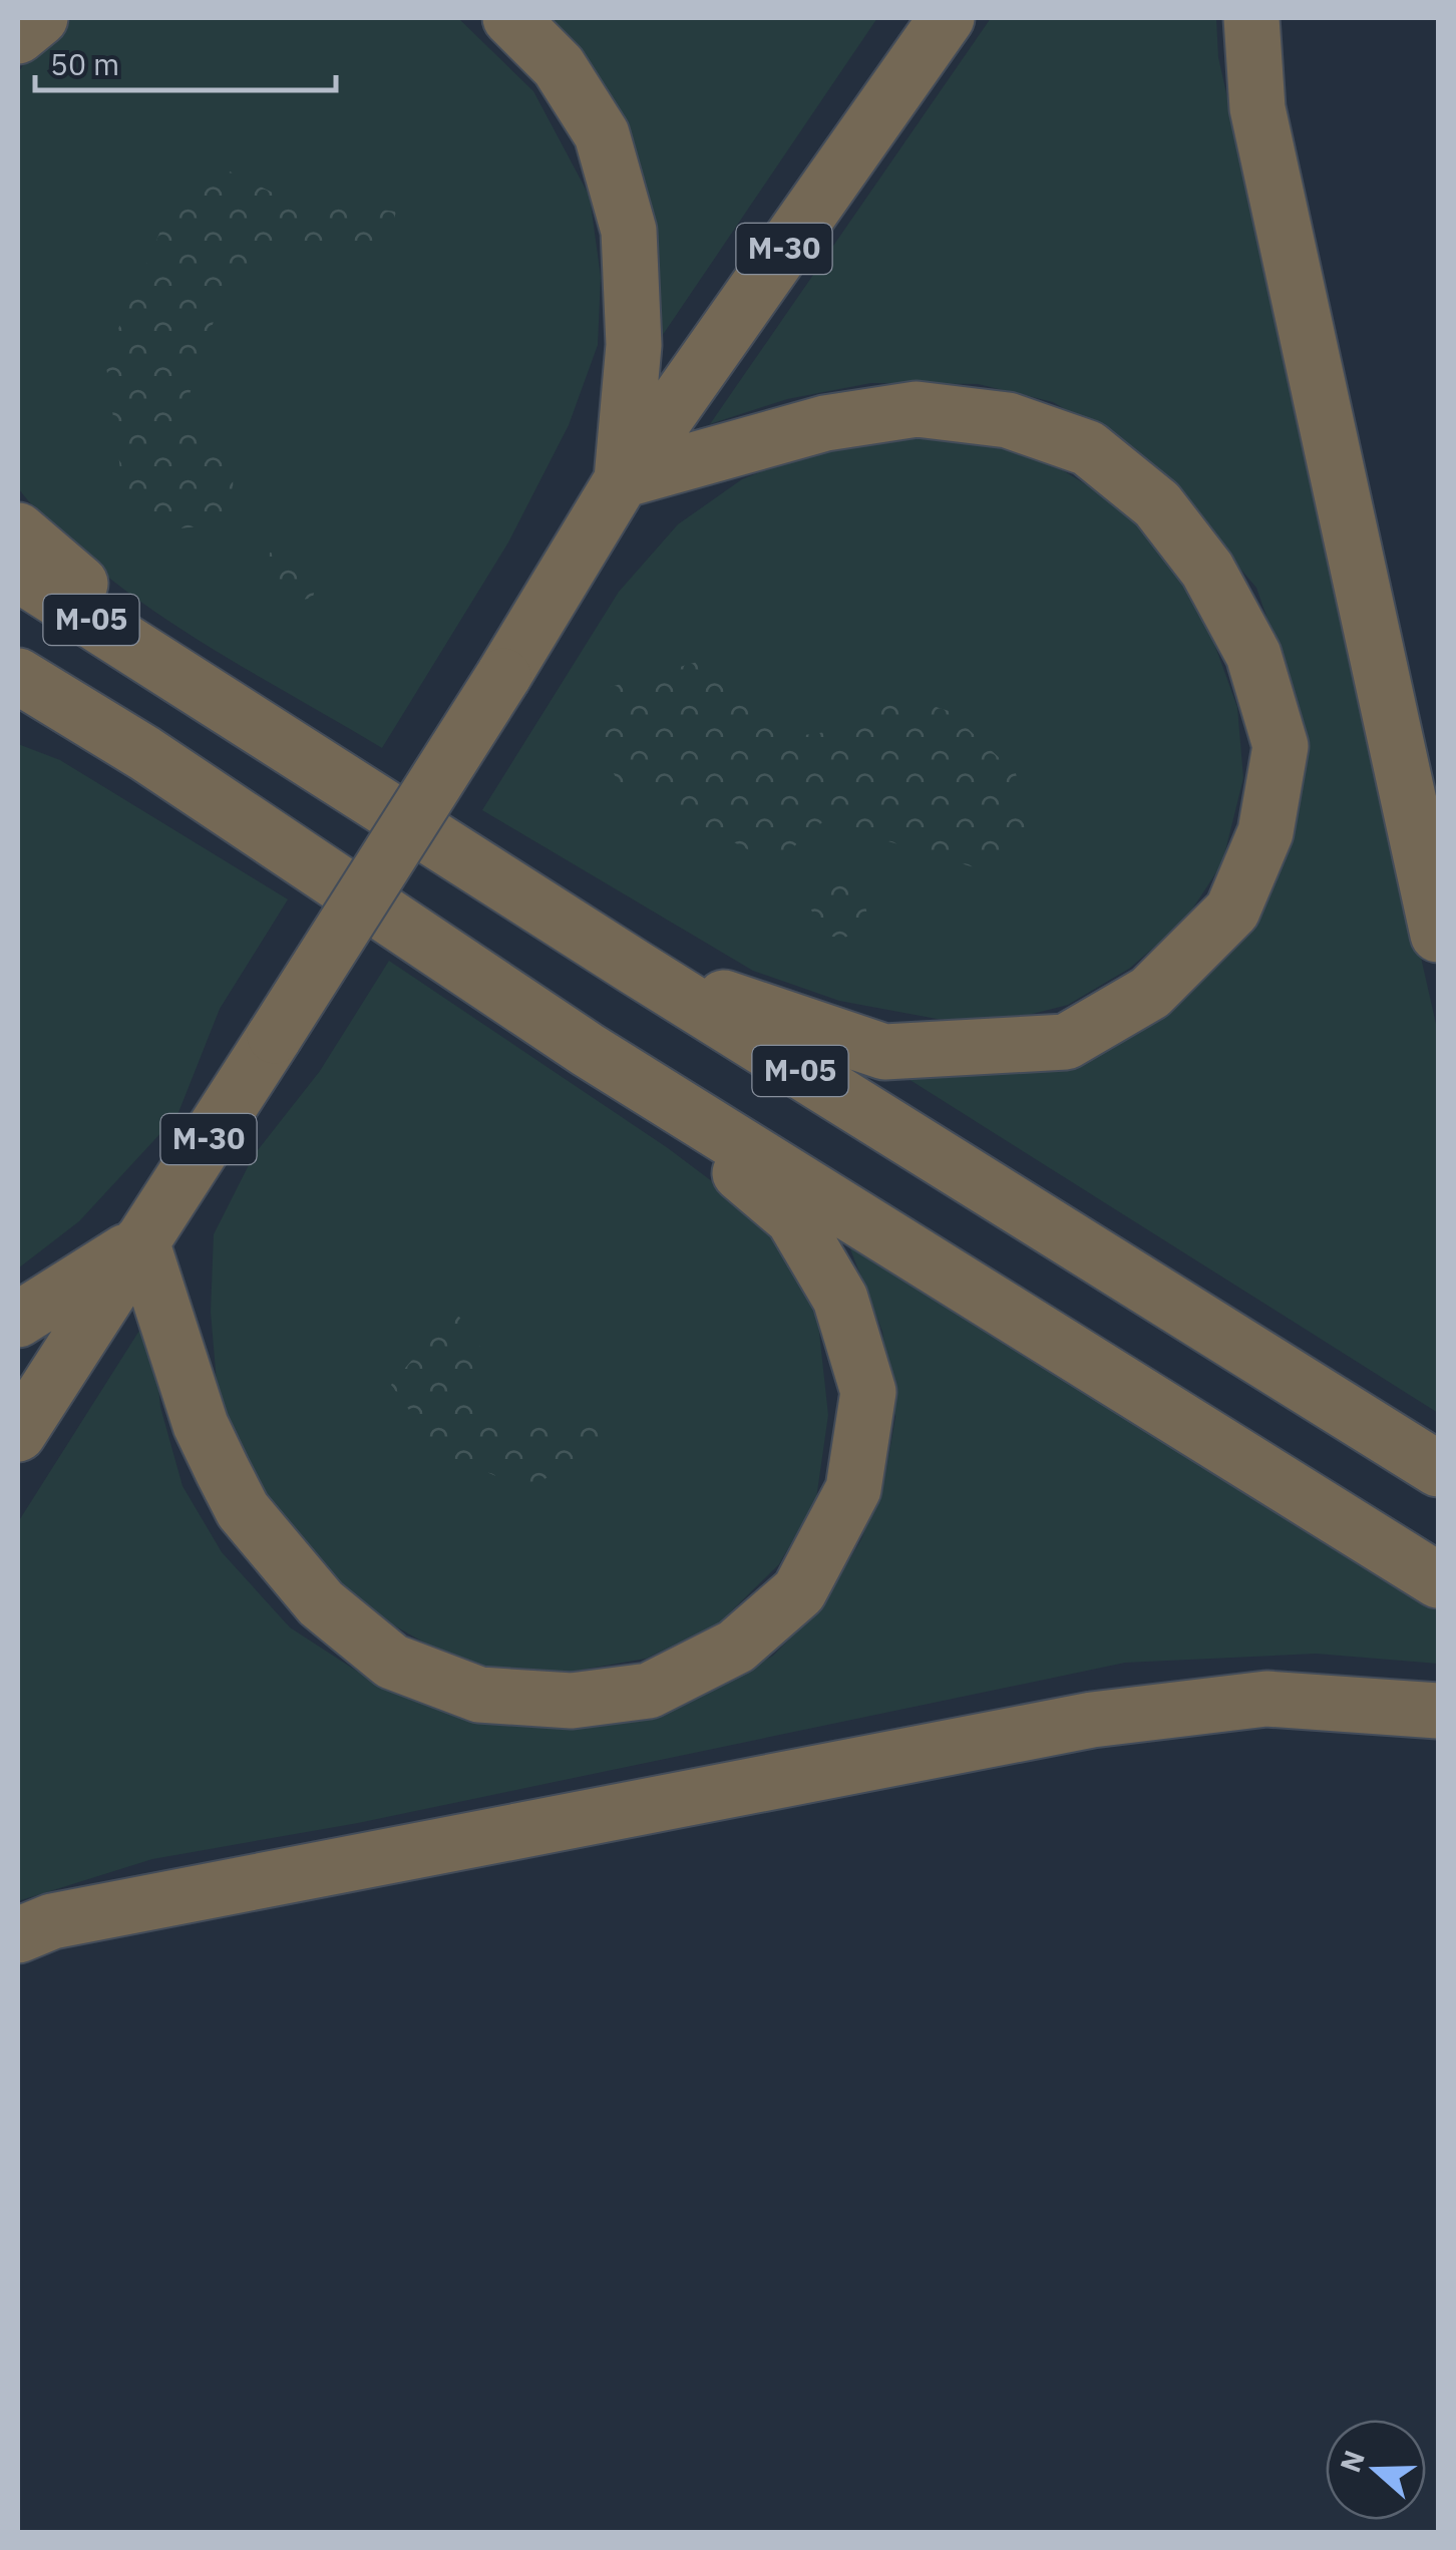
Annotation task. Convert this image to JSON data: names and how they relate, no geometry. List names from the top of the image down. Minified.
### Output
{"streets":{"highway":["М-30","М-05"]},"scale_bar":"50 m","north":"left"}
